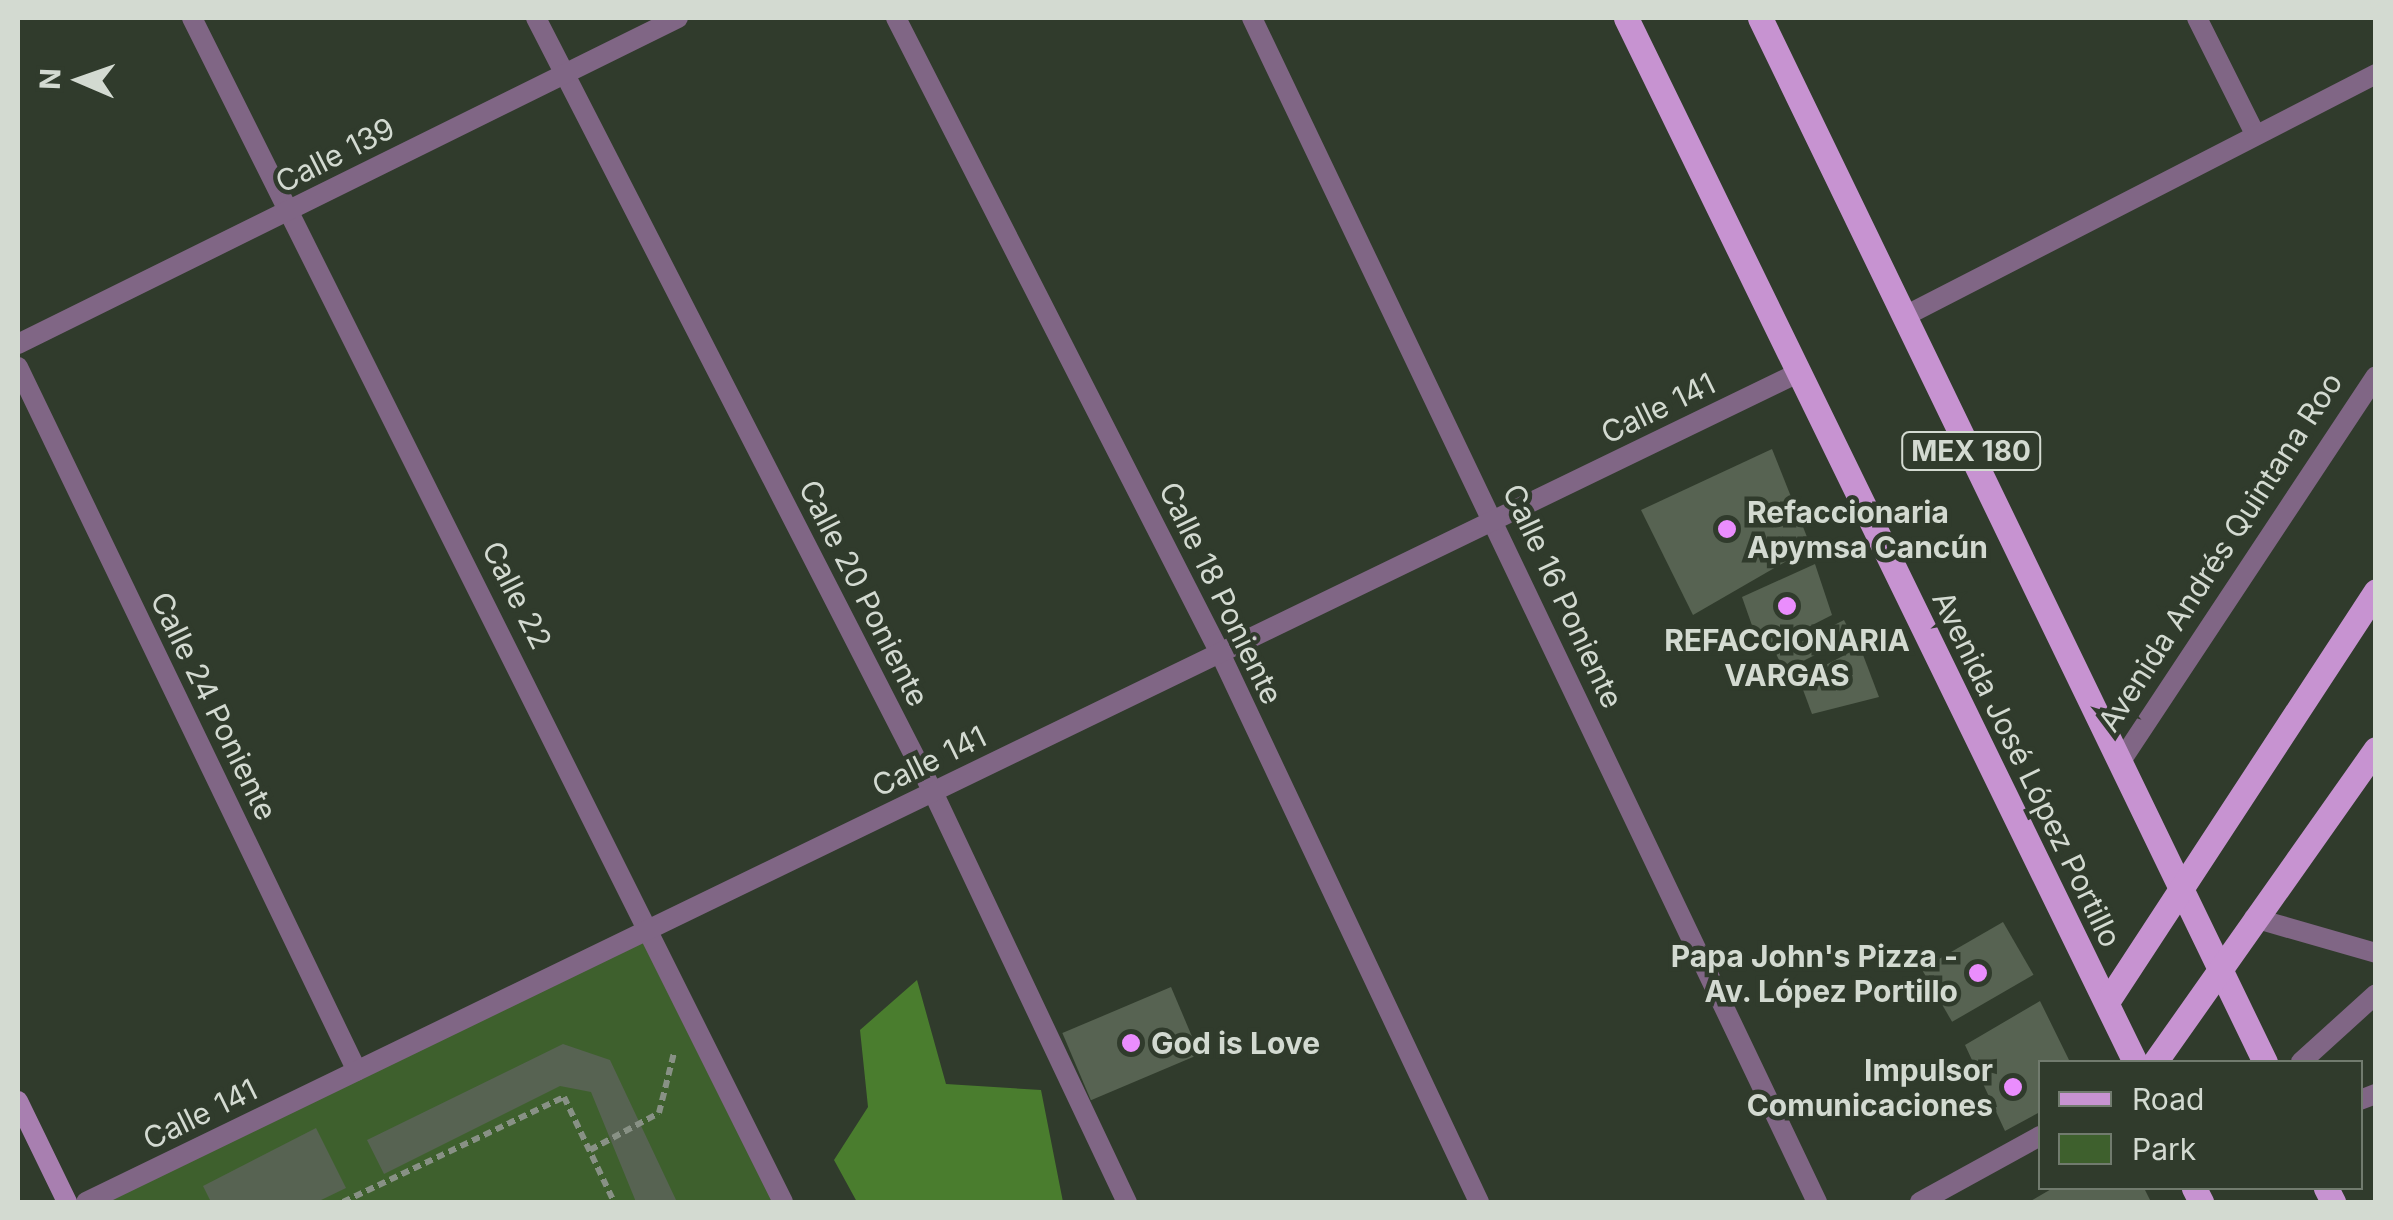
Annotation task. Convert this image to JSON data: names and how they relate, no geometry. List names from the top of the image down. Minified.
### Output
{"streets":{"main road":["MEX 180","Avenida José López Portillo"],"street":["Calle 139","Calle 141","Avenida Andrés Quintana Roo","Calle 20 Poniente","Calle 18 Poniente","Calle 22","Calle 16 Poniente","Calle 24 Poniente"]},"crossings":[["Calle 139","Calle 20 Poniente"],["Calle 139","Calle 22"],["Calle 141","Calle 20 Poniente"],["Calle 141","Calle 18 Poniente"],["Calle 141","Calle 22"],["Calle 141","Calle 16 Poniente"],["Calle 141","Calle 24 Poniente"],["Calle 141","Avenida José López Portillo"],["MEX 180","Avenida Andrés Quintana Roo"]],"places":["Refaccionaria Apymsa Cancún","REFACCIONARIA VARGAS","Papa John's Pizza - Av. López Portillo","God is Love","Impulsor Comunicaciones"],"legend":["Road","Park"],"north":"left"}
